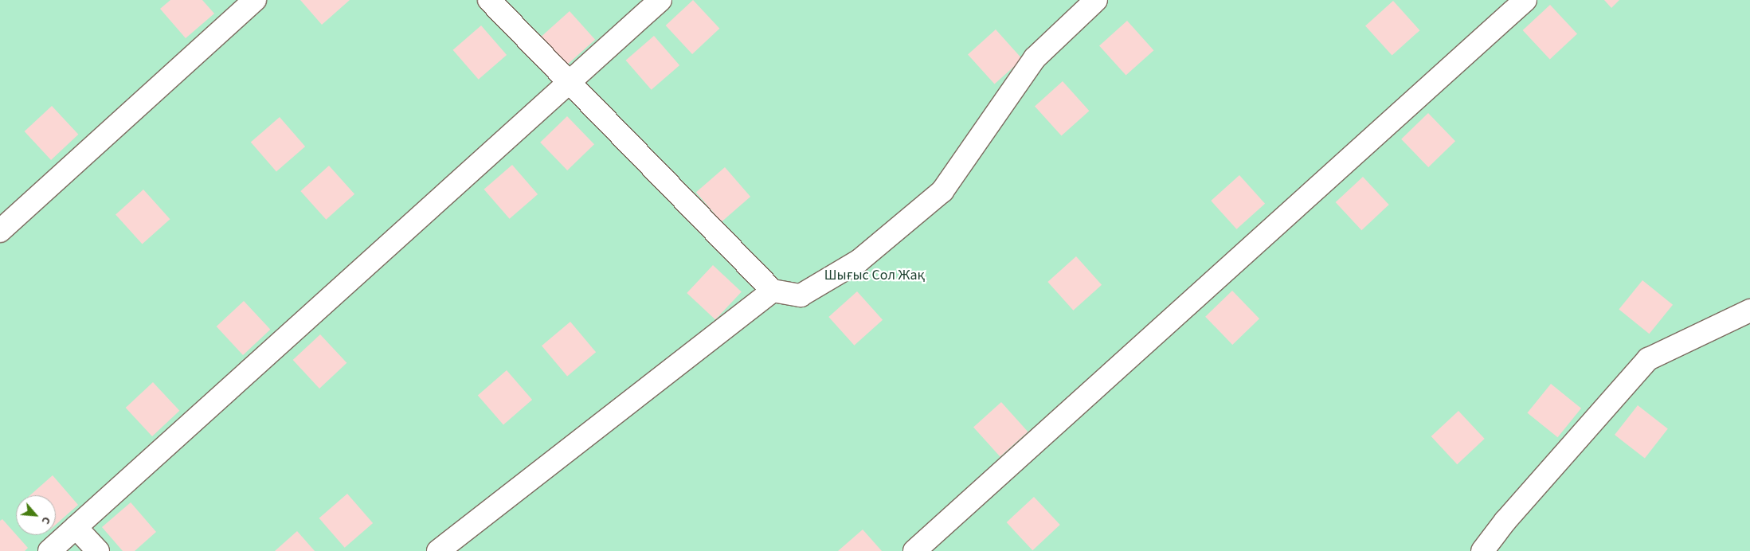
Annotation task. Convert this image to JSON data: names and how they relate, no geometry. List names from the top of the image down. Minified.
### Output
{"parks":["Шығыс Сол Жақ"],"north":"bottom right"}
